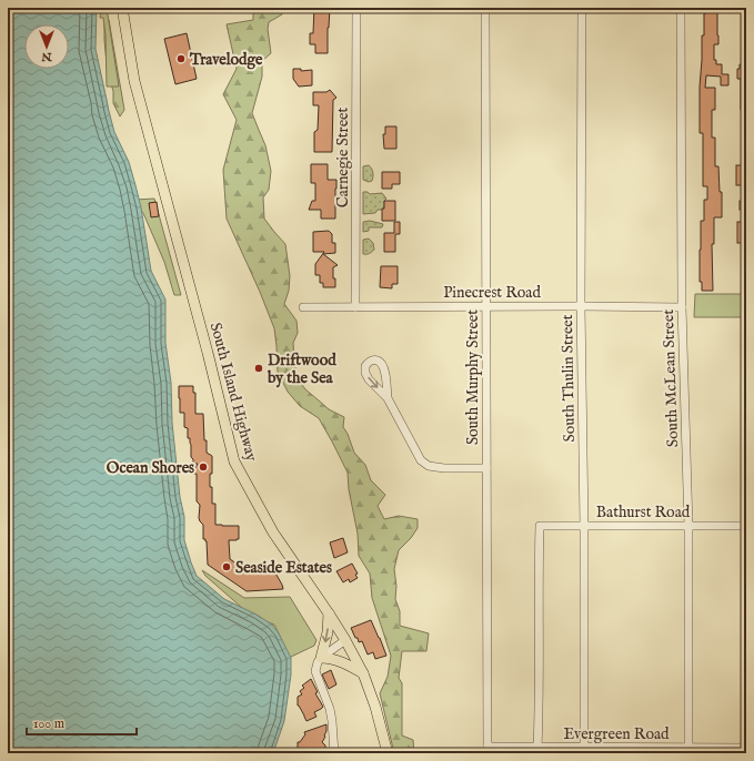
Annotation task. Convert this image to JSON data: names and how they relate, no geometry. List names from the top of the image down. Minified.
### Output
{"streets":{"main road":["South Island Highway"],"street":["Carnegie Street","Pinecrest Road","South Murphy Street","South Thulin Street","South McLean Street","Bathurst Road","Evergreen Road"]},"crossings":[["Carnegie Street","Pinecrest Road"],["Pinecrest Road","South Murphy Street"],["Pinecrest Road","South Thulin Street"],["Pinecrest Road","South McLean Street"],["South Murphy Street","Evergreen Road"],["South Thulin Street","Bathurst Road"],["South Thulin Street","Evergreen Road"],["South McLean Street","Bathurst Road"],["South McLean Street","Evergreen Road"],["Bathurst Road","Evergreen Road"]],"places":["Travelodge","Driftwood by the Sea","Ocean Shores","Seaside Estates"],"scale_bar":"100 m","north":"bottom"}
